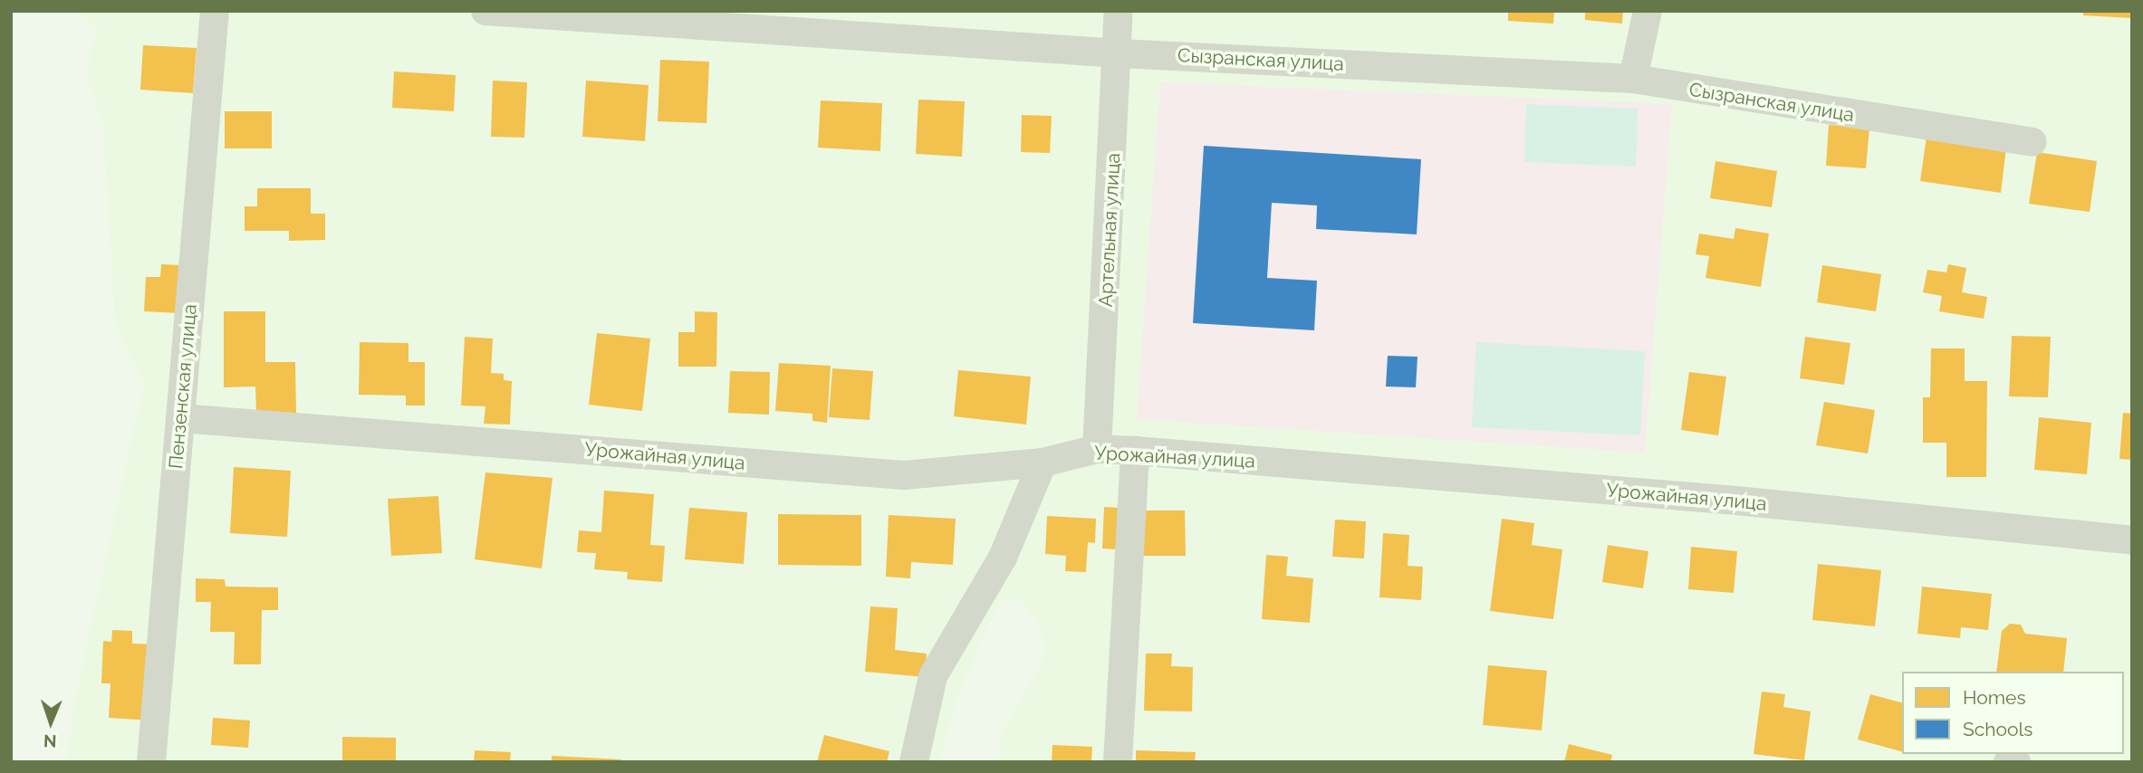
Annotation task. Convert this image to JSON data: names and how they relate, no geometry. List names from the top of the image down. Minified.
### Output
{"streets":{"street":["Сызранская улица","Артельная улица","Пензенская улица","Урожайная улица"]},"crossings":[["Сызранская улица","Артельная улица"],["Артельная улица","Урожайная улица"],["Пензенская улица","Урожайная улица"]],"legend":["Homes","Schools"],"north":"bottom"}
